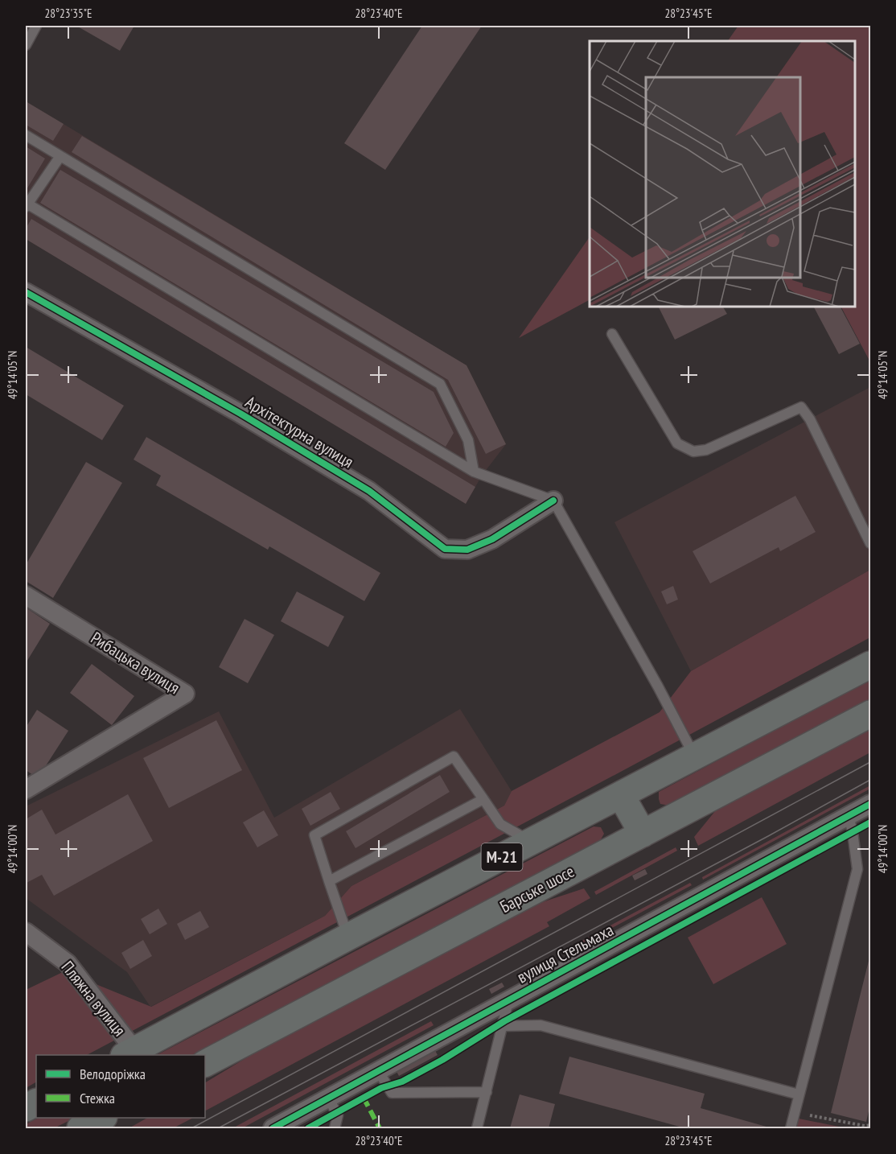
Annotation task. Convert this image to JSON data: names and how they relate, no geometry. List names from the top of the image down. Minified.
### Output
{"streets":{"highway":["М-21","Барське шосе"],"street":["Архітектурна вулиця","Рибацька вулиця","вулиця Стельмаха","Пляжна вулиця"]},"crossings":[["М-21","Пляжна вулиця"]],"legend":["Велодоріжка","Стежка"],"coordinates":["28°23'35\"E","28°23'40\"E","28°23'45\"E","49°14'05\"N","49°14'00\"N"]}
